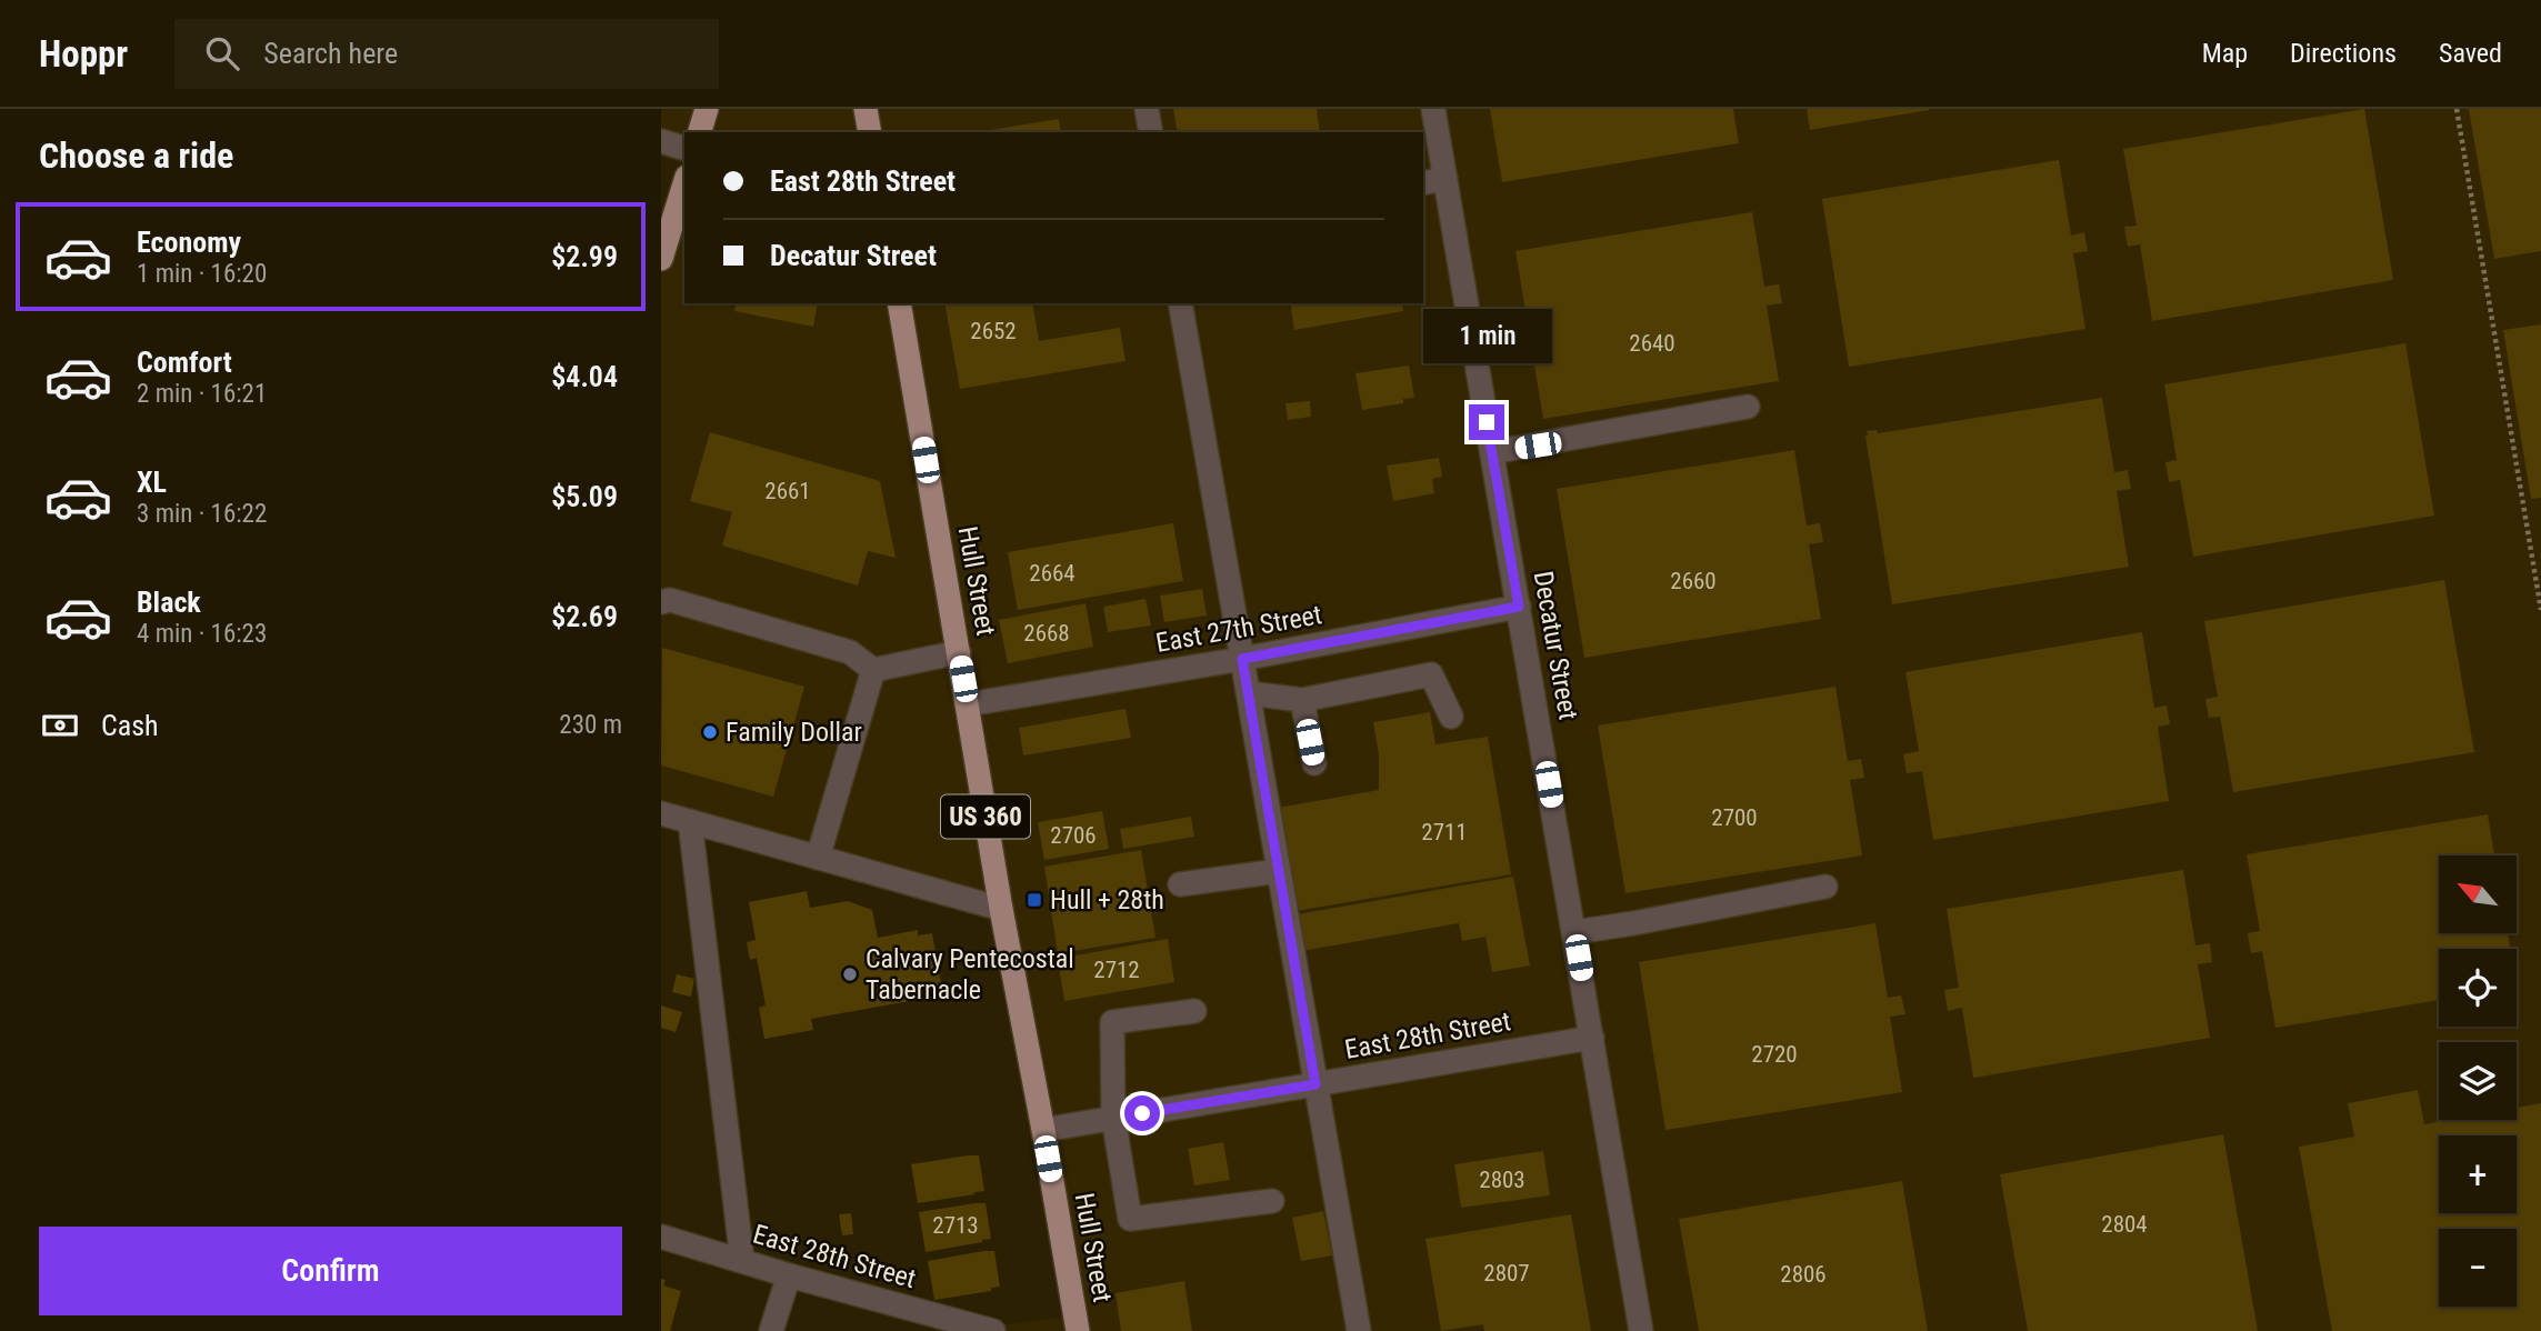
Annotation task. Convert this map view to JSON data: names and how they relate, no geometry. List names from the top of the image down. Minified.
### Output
{"streets":{"main road":["Hull Street","US 360"],"street":["East 27th Street","Decatur Street","East 28th Street"]},"crossings":[["Hull Street","East 27th Street"],["Hull Street","East 28th Street"],["East 27th Street","Decatur Street"],["Decatur Street","East 28th Street"]],"places":{"other":["Family Dollar","Calvary Pentecostal Tabernacle"],"transit":["Hull + 28th"]},"house_numbers":["2652","2640","2661","2664","2660","2668","2700","2711","2706","2712","2720","2803","2804","2713","2807","2806"],"north":"top left","page":{"header":"Hoppr","search":"Search here","nav":["Map","Directions","Saved"],"heading":"Choose a ride","banner":["East 28th Street","Decatur Street"],"list":[{"name":"Economy","note":"1 min · 16:20","value":"$2.99"},{"name":"Comfort","note":"2 min · 16:21","value":"$4.04"},{"name":"XL","note":"3 min · 16:22","value":"$5.09"},{"name":"Black","note":"4 min · 16:23","value":"$2.69"}],"bubble":"1 min","pay":["Cash","230 m"],"map_buttons":["+","−"],"buttons":"Confirm"}}
